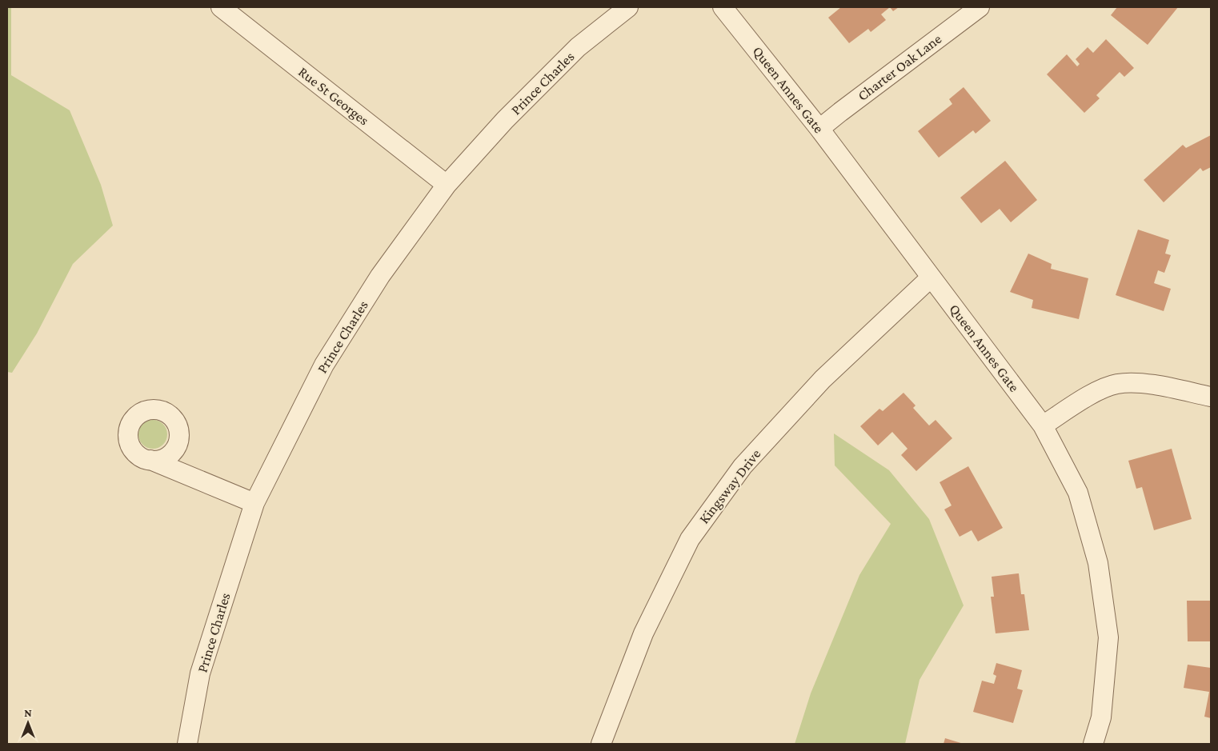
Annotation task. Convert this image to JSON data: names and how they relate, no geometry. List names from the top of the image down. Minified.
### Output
{"streets":{"street":["Charter Oak Lane","Prince Charles","Queen Annes Gate","Rue St Georges","Kingsway Drive"]},"crossings":[["Charter Oak Lane","Queen Annes Gate"],["Prince Charles","Rue St Georges"],["Queen Annes Gate","Kingsway Drive"]],"north":"top"}
